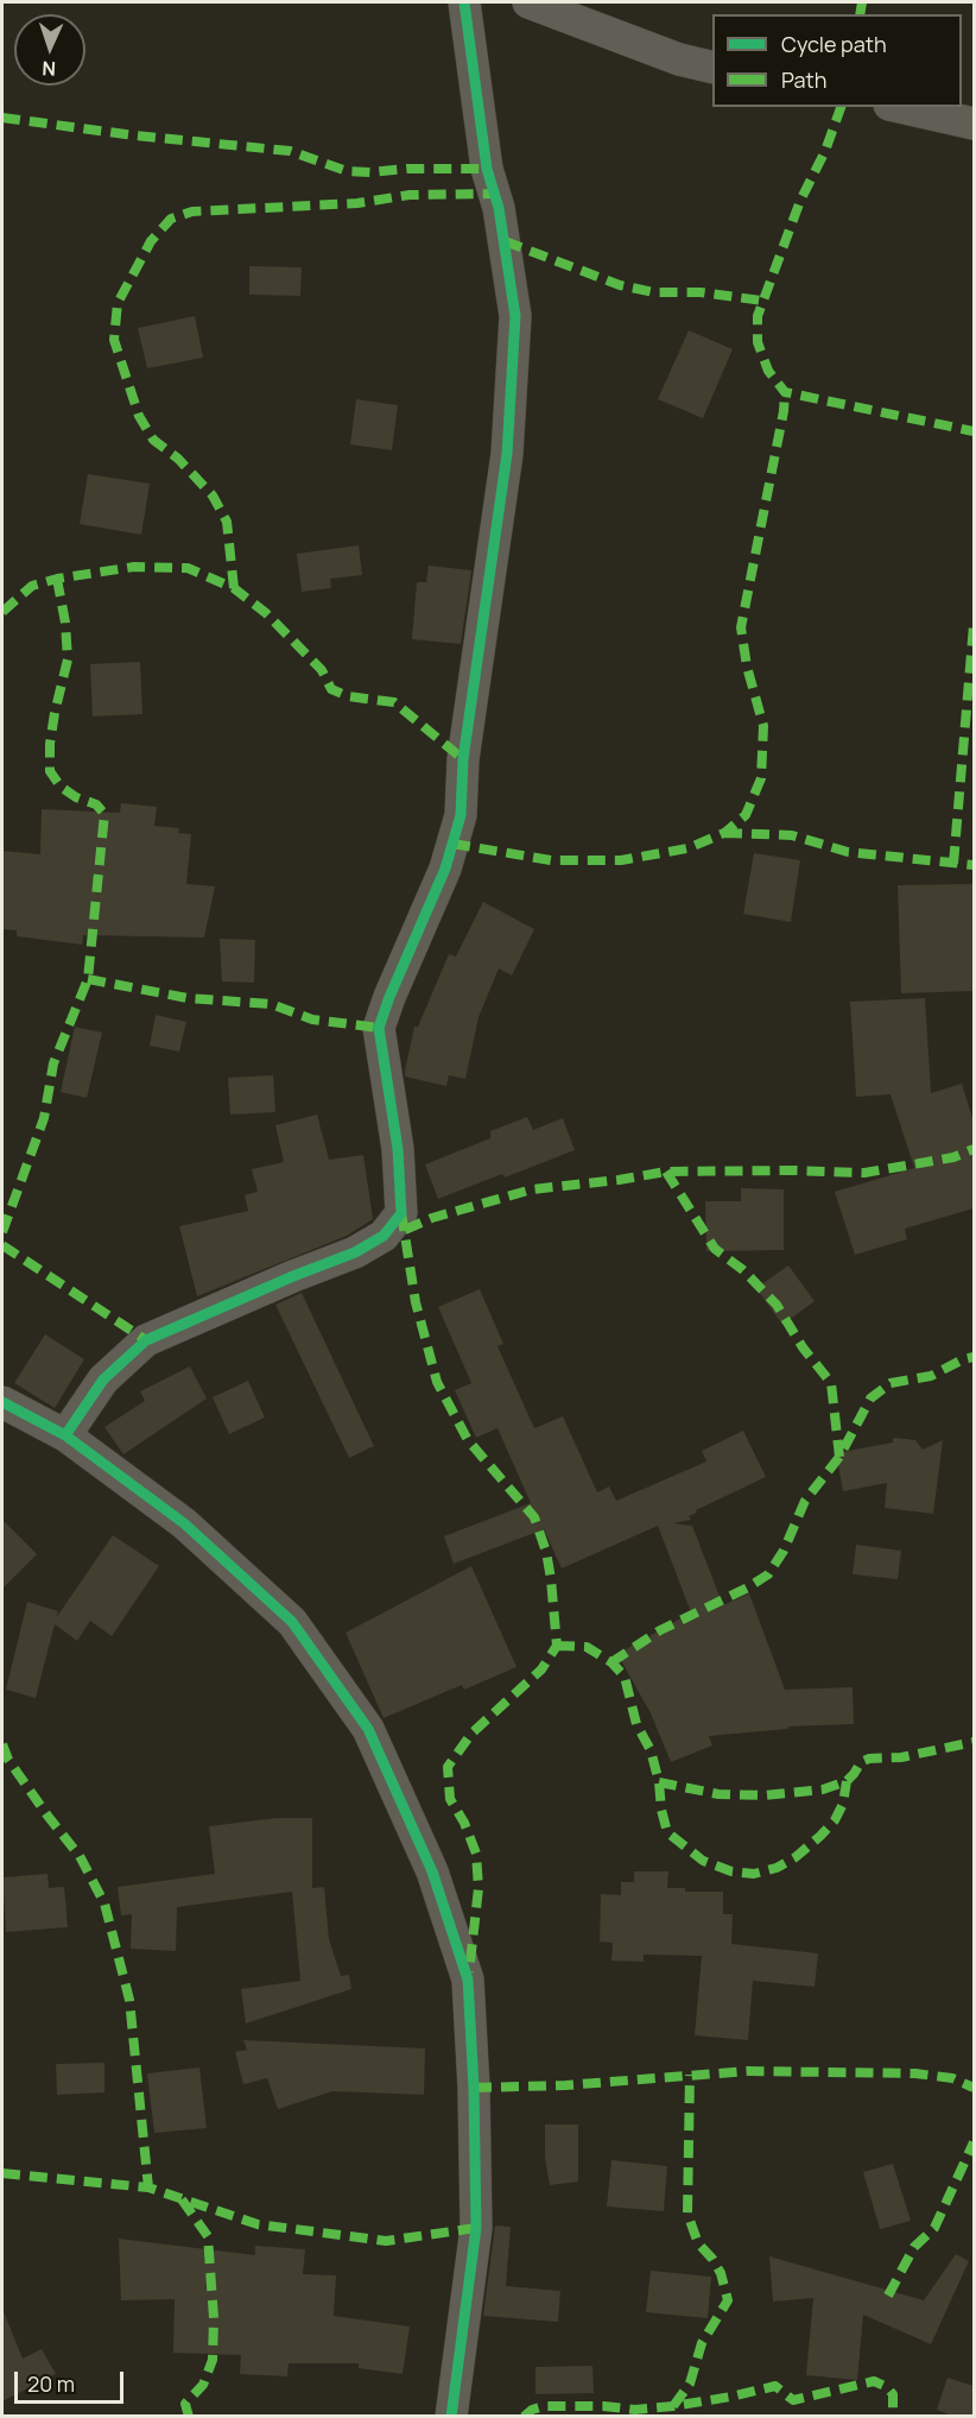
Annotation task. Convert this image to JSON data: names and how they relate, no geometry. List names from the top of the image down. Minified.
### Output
{"legend":["Cycle path","Path"],"scale_bar":"20 m","north":"bottom"}
